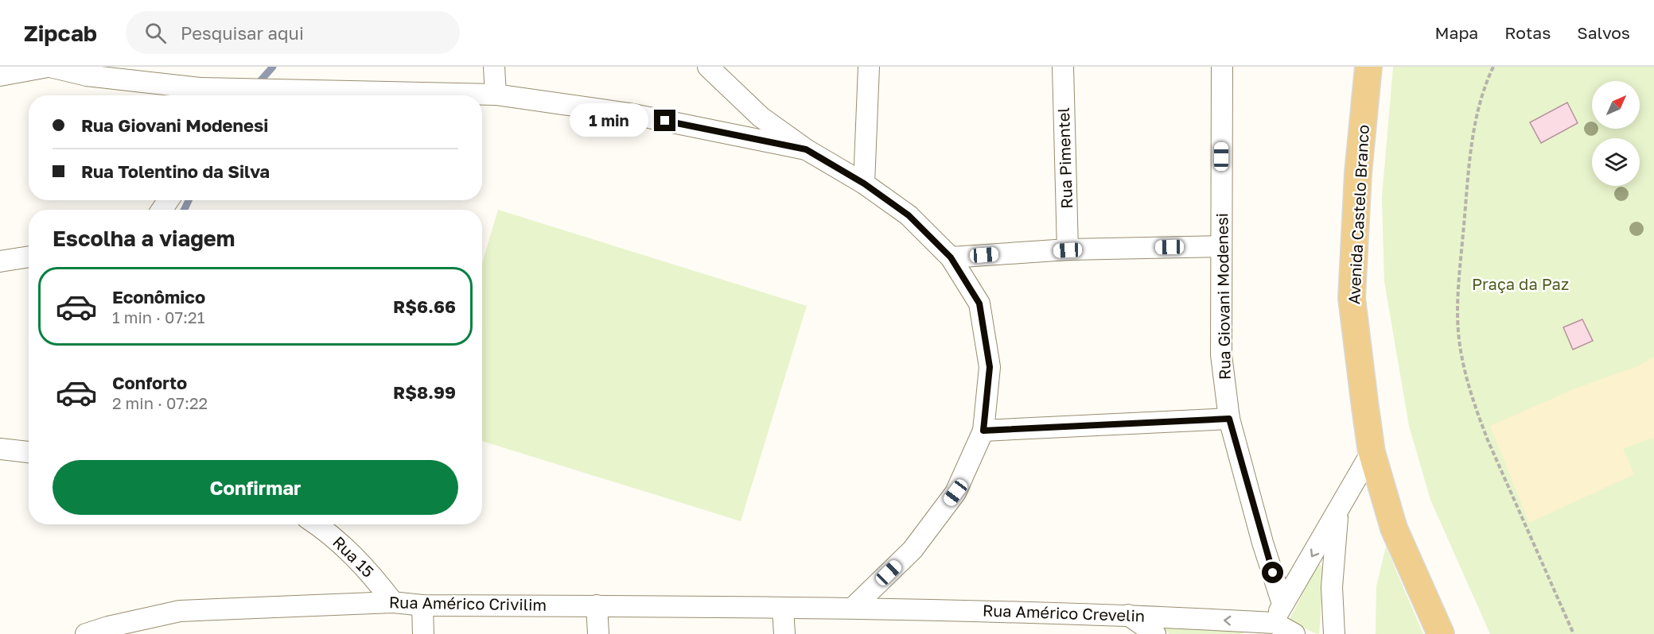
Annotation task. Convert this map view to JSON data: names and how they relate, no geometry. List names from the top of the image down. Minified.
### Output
{"streets":{"main road":["Avenida Castelo Branco"],"street":["Rua Pimentel","Rua Giovani Modenesi","Rua 15","Rua Américo Crivilim","Rua Américo Crevelin"]},"crossings":[["Rua 15","Rua Américo Crivilim"],["Rua Américo Crivilim","Rua Américo Crevelin"]],"parks":["Praça da Paz"],"north":"top right","page":{"header":"Zipcab","search":"Pesquisar aqui","nav":["Mapa","Rotas","Salvos"],"banner":["Rua Giovani Modenesi","Rua Tolentino da Silva"],"bubble":"1 min","heading":"Escolha a viagem","list":[{"name":"Econômico","note":"1 min · 07:21","value":"R$6.66"},{"name":"Conforto","note":"2 min · 07:22","value":"R$8.99"}],"buttons":"Confirmar"}}
